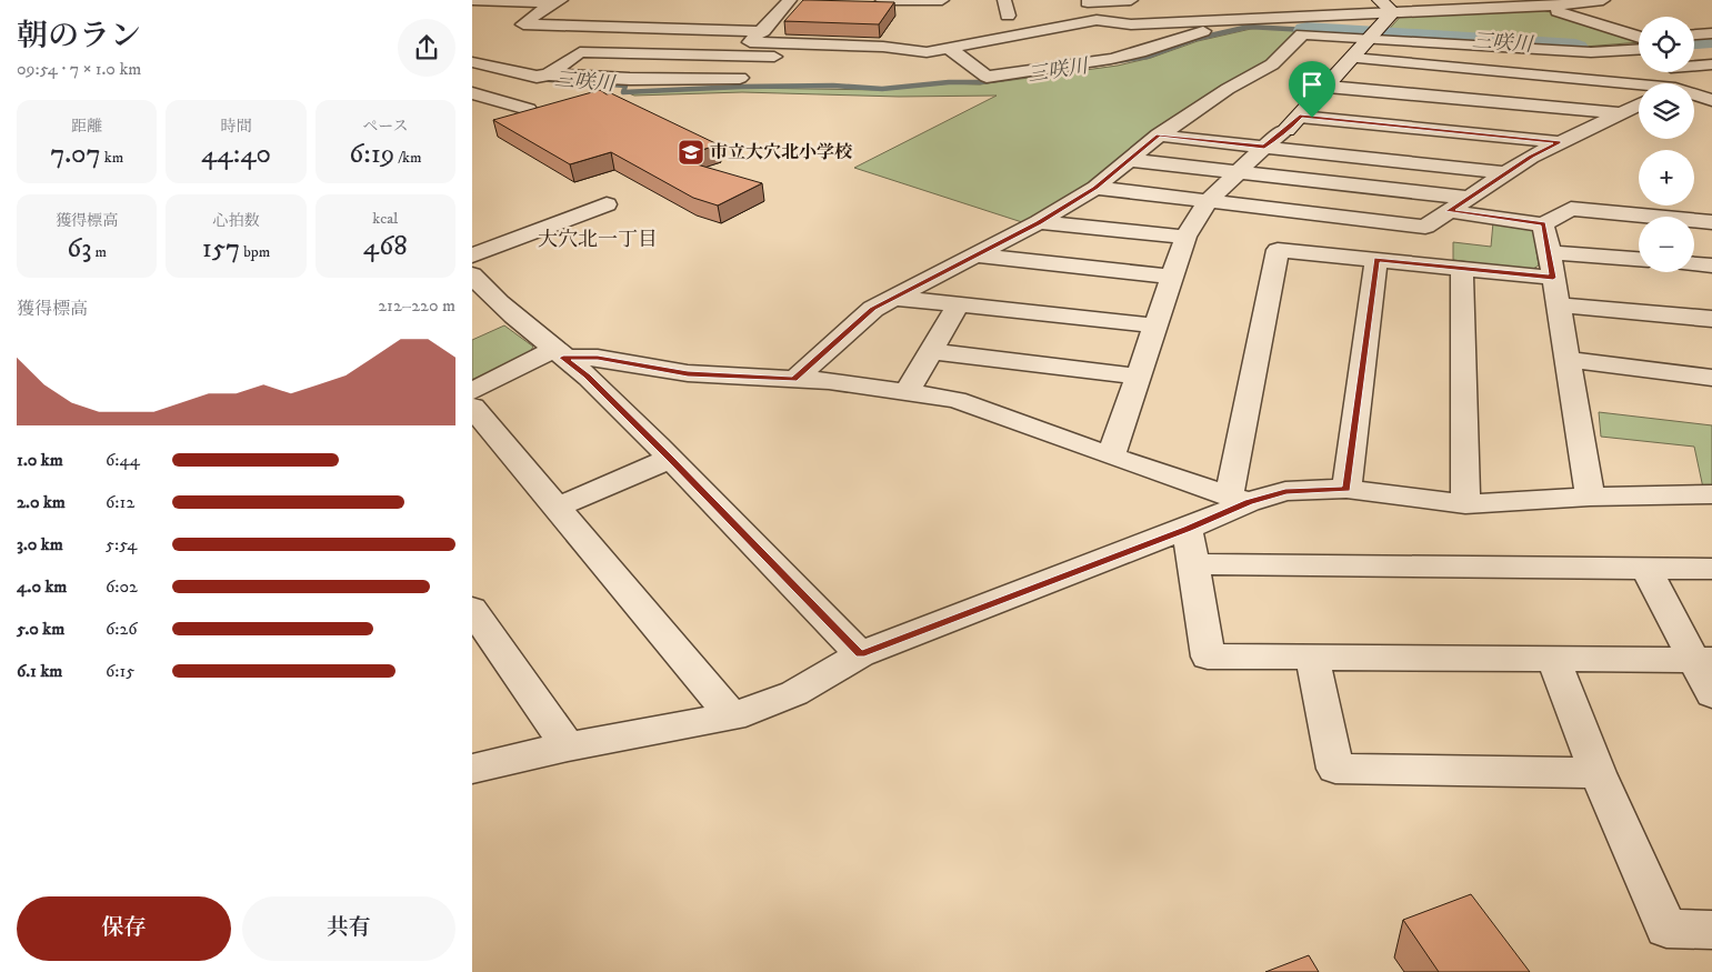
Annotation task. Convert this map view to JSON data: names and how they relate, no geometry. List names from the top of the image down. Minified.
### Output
{"districts":["大穴北一丁目"],"water":["三咲川"],"places":{"school or university":["市立大穴北小学校"]},"page":{"heading":["朝のラン","09:54 · 7 × 1.0 km"],"map_buttons":["+","−"],"stats":[["距離","7.07 km"],["時間","44:40"],["ペース","6:19 /km"],["獲得標高","63 m"],["心拍数","157 bpm"],["kcal","468"]],"chart":["獲得標高","212–220 m"],"list":[{"name":"1.0 km","note":"6:44"},{"name":"2.0 km","note":"6:12"},{"name":"3.0 km","note":"5:54"},{"name":"4.0 km","note":"6:02"},{"name":"5.0 km","note":"6:26"},{"name":"6.1 km","note":"6:15"}],"buttons":["保存","共有"]}}
